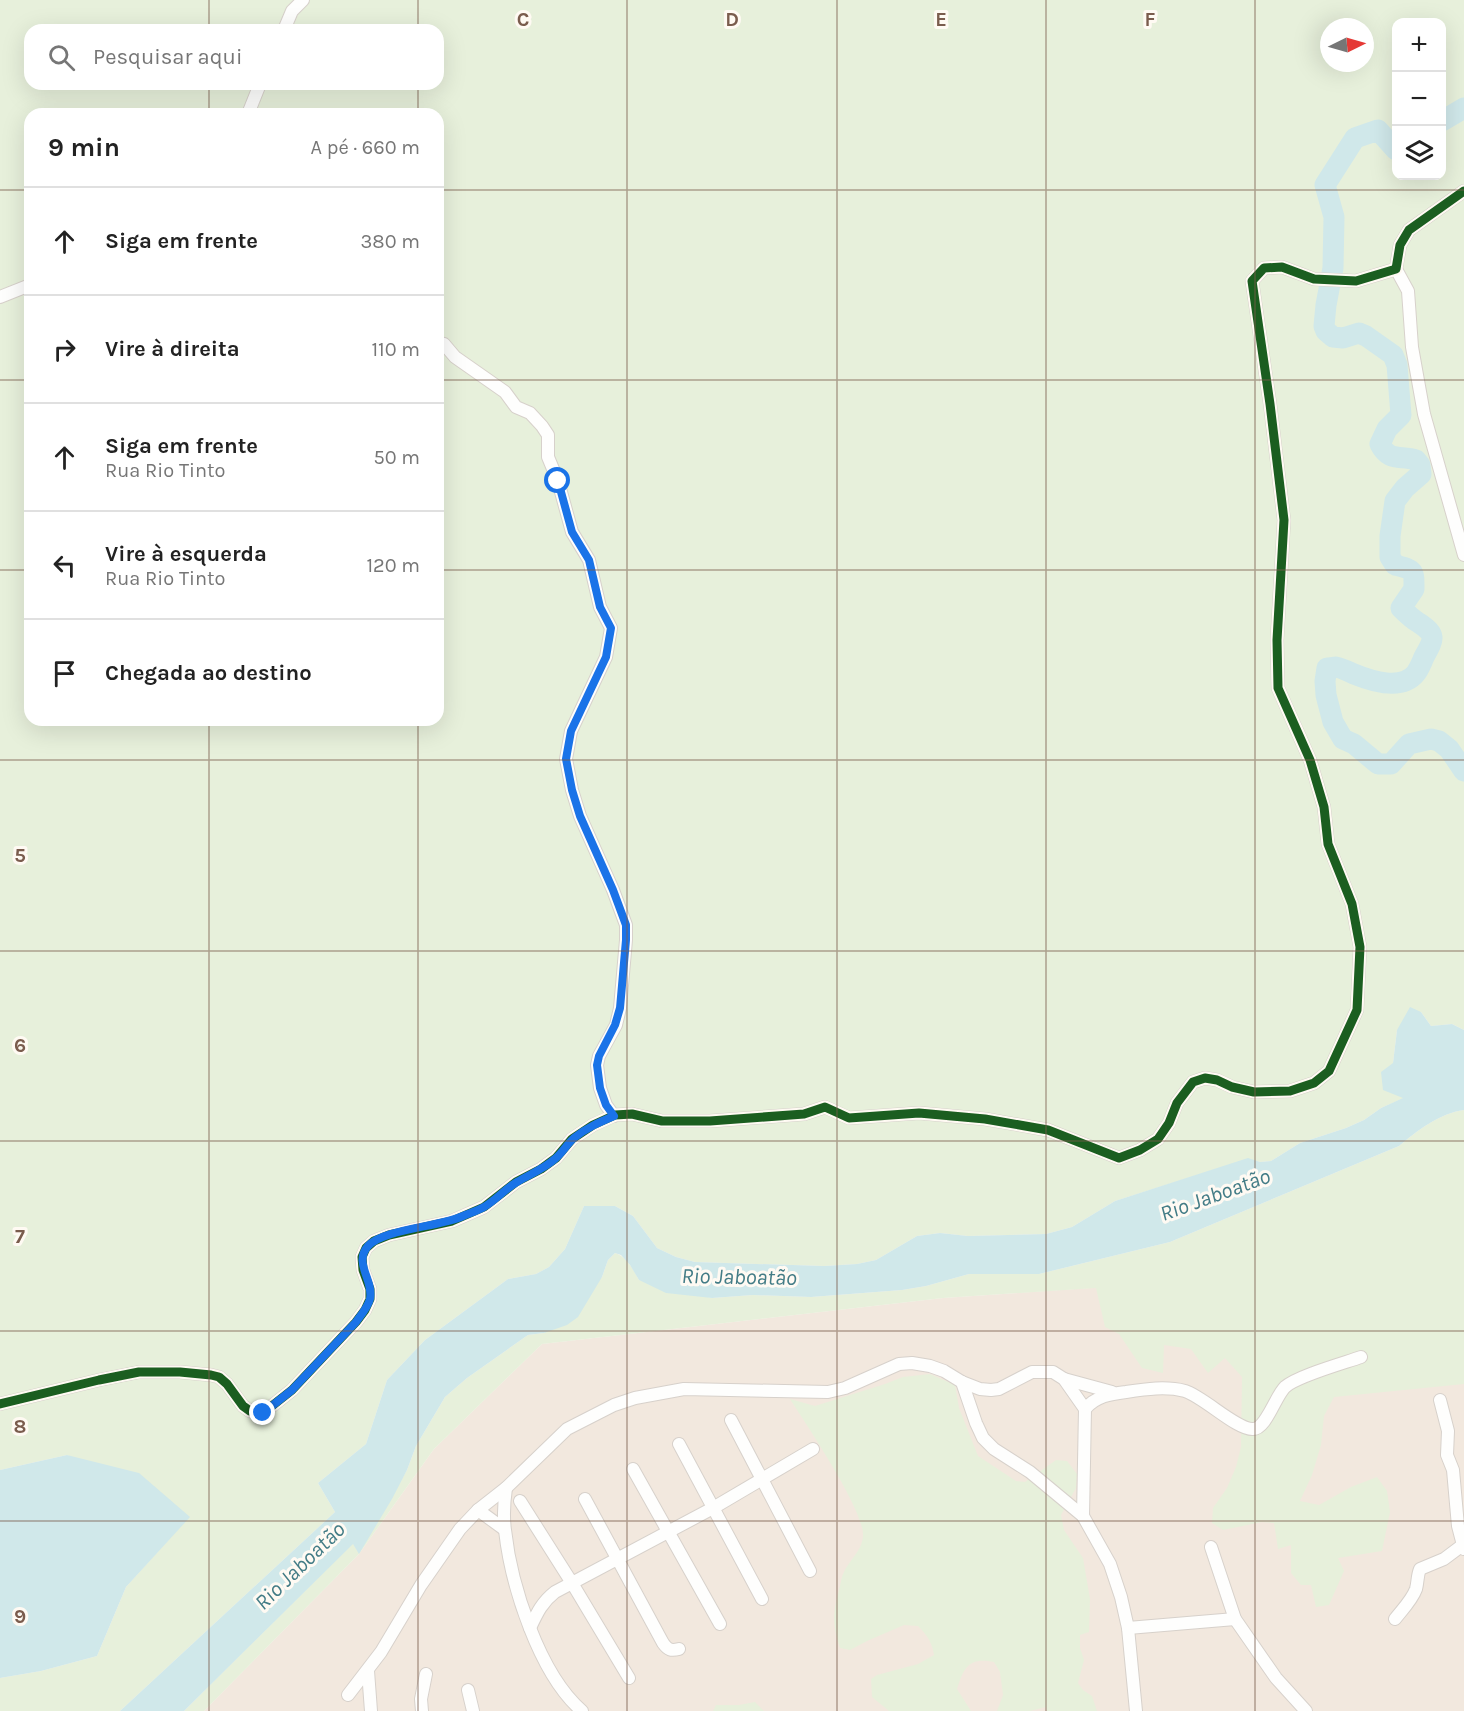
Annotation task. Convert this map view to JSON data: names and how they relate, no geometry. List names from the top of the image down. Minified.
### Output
{"water":["Rio Jaboatão"],"north":"right","page":{"map_buttons":["+","−"],"search":"Pesquisar aqui","heading":["9 min","A pé · 660 m"],"list":[["Siga em frente","380 m"],["Vire à direita","110 m"],["Siga em frente","Rua Rio Tinto","50 m"],["Vire à esquerda","Rua Rio Tinto","120 m"],"Chegada ao destino"]},"grid":{"columns":["C","D","E","F"],"rows":["5","6","7","8","9"]}}
